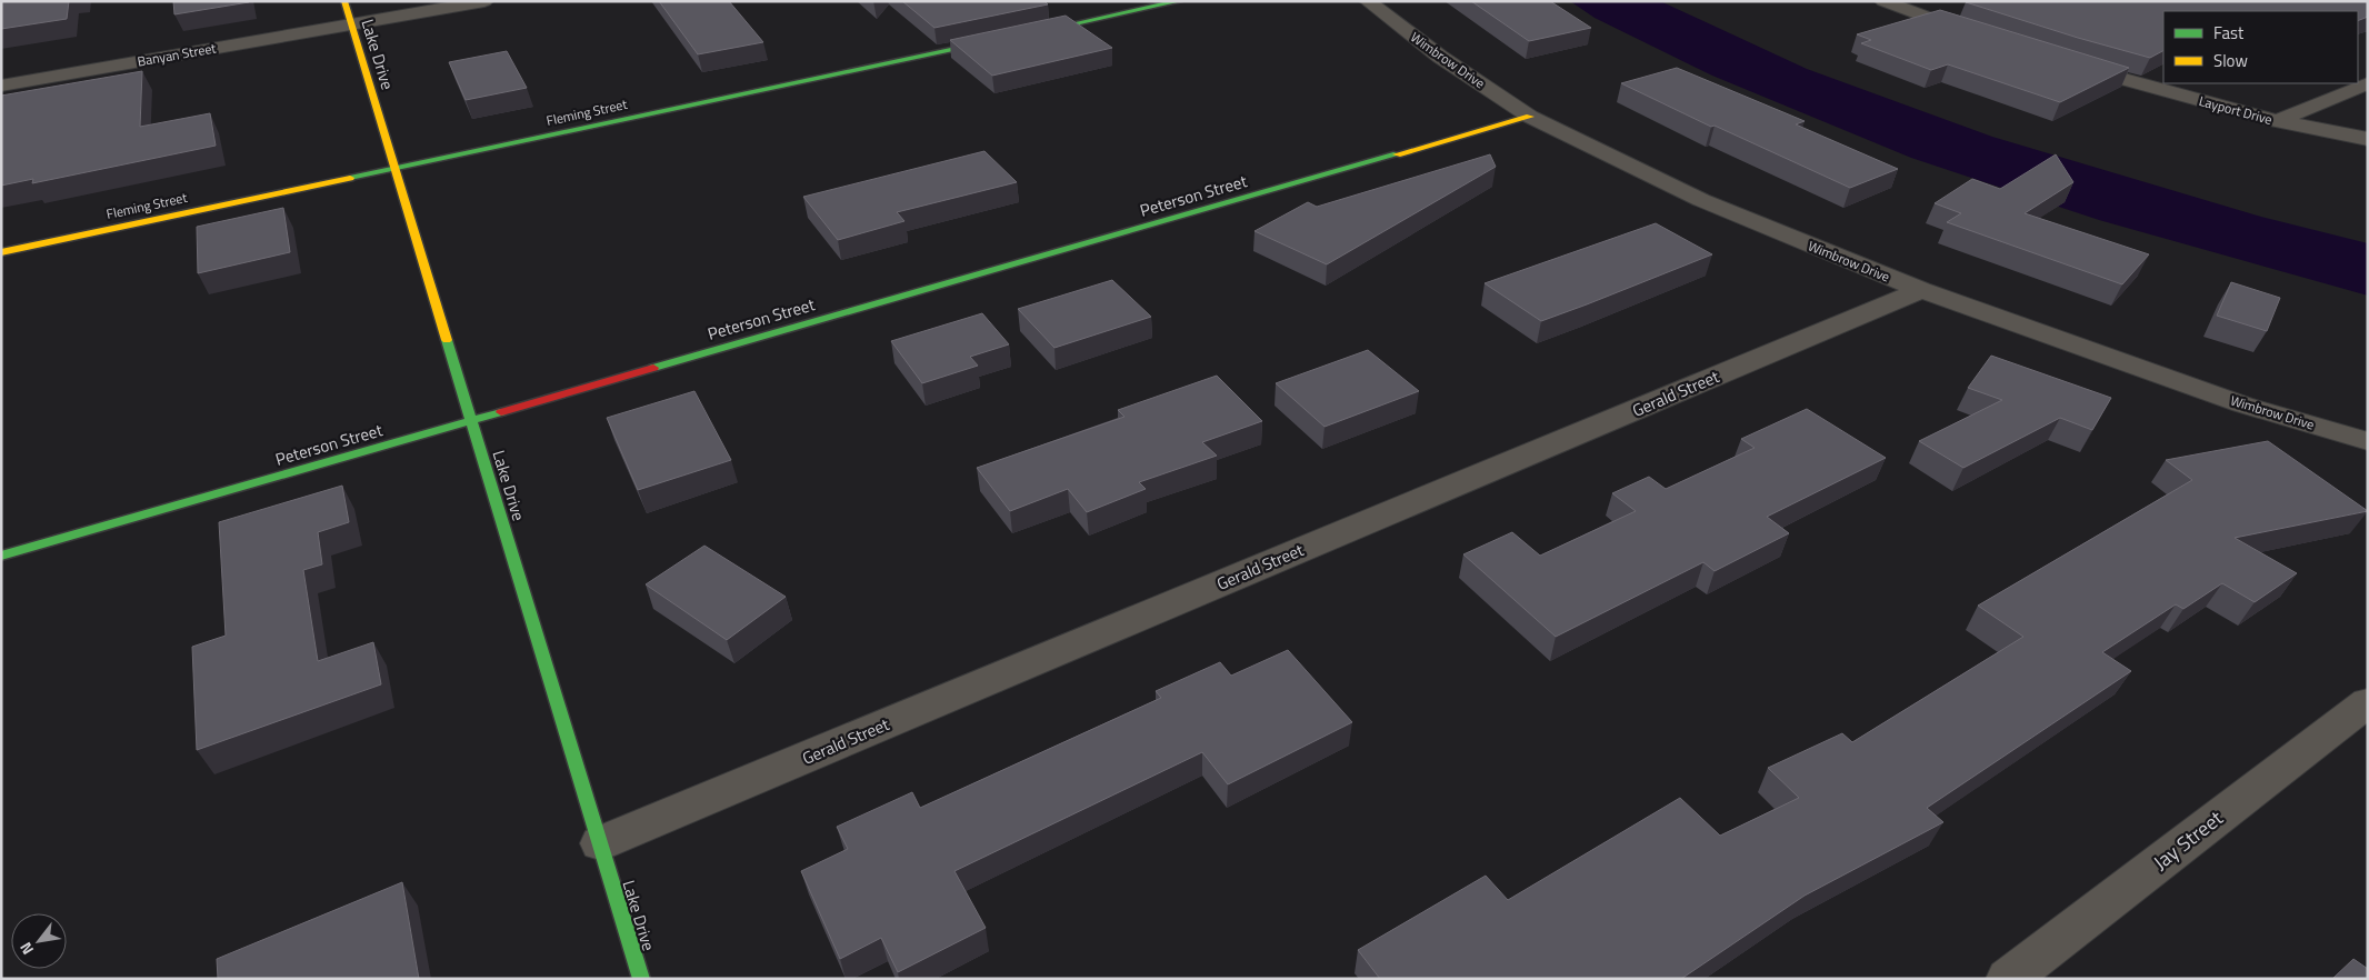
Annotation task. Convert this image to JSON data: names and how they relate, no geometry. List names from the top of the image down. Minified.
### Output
{"streets":{"street":["Banyan Street","Lake Drive","Wimbrow Drive","Layport Drive","Fleming Street","Peterson Street","Gerald Street","Jay Street"]},"crossings":[["Banyan Street","Lake Drive"],["Lake Drive","Fleming Street"],["Lake Drive","Peterson Street"],["Lake Drive","Gerald Street"],["Wimbrow Drive","Peterson Street"],["Wimbrow Drive","Gerald Street"]],"legend":["Fast","Slow"],"north":"bottom left"}
